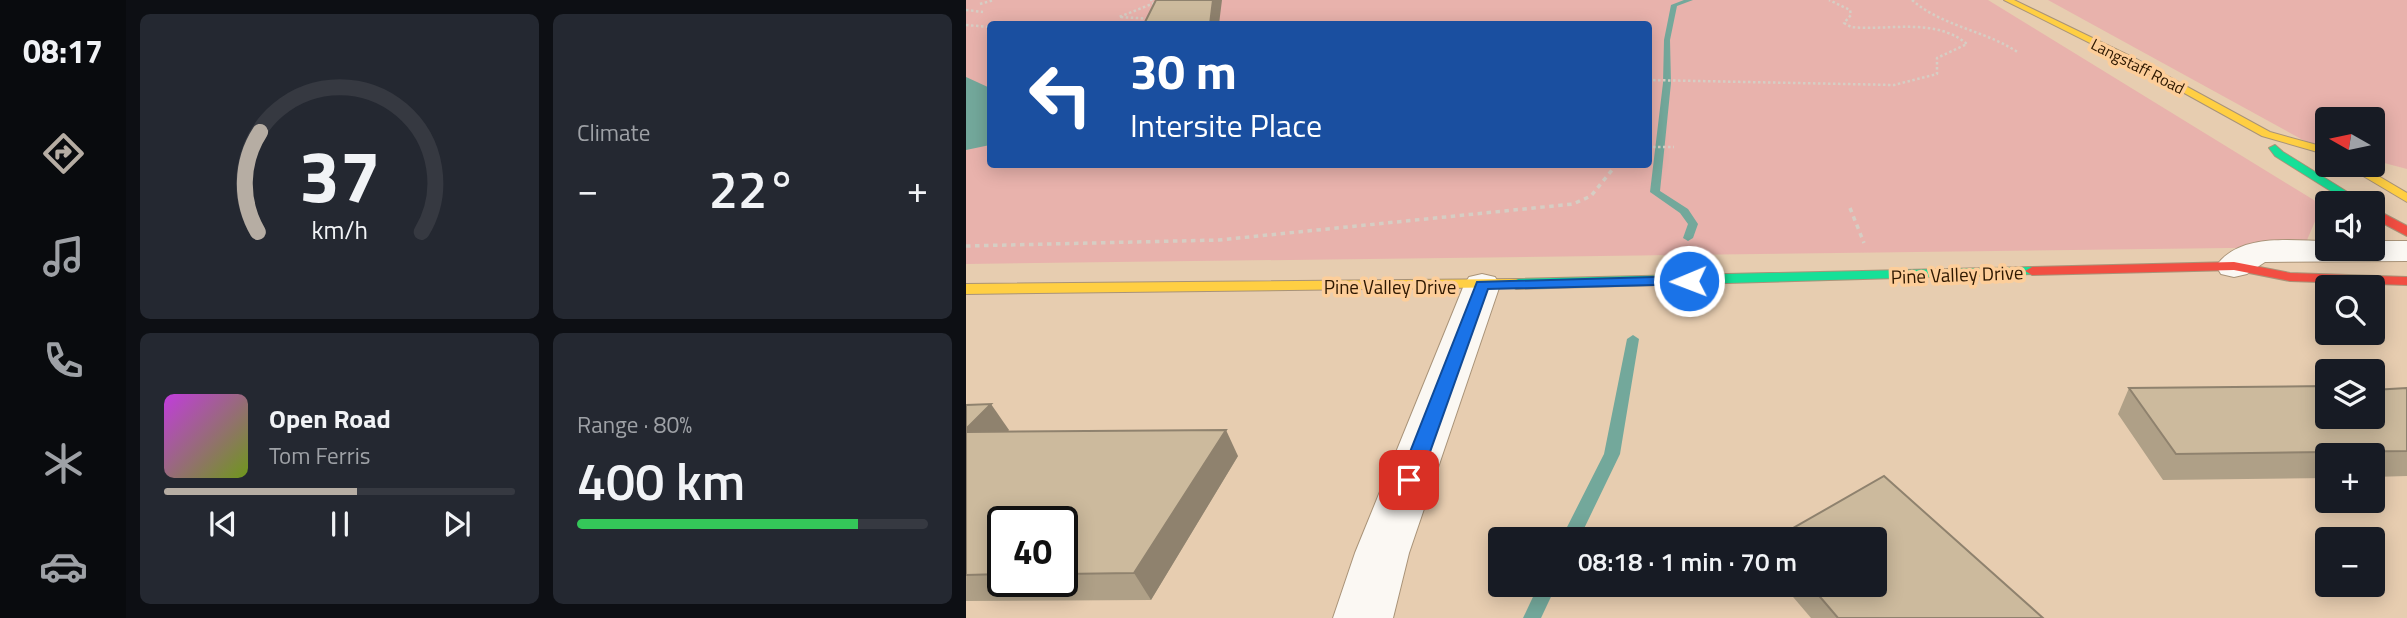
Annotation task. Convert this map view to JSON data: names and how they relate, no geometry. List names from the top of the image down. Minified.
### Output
{"streets":{"street":["Langstaff Road","Pine Valley Drive"]},"north":"left","page":{"tabs":"08:17","tile":["Climate",["Range · 80%","400 km"]],"turn":["30 m","Intersite Place"],"map_buttons":["+","−"],"heat":["−","22°","+"],"song":["Open Road","Tom Ferris"],"limit":"40","trip":"08:18 · 1 min · 70 m","gauge":["37","km/h"]}}
